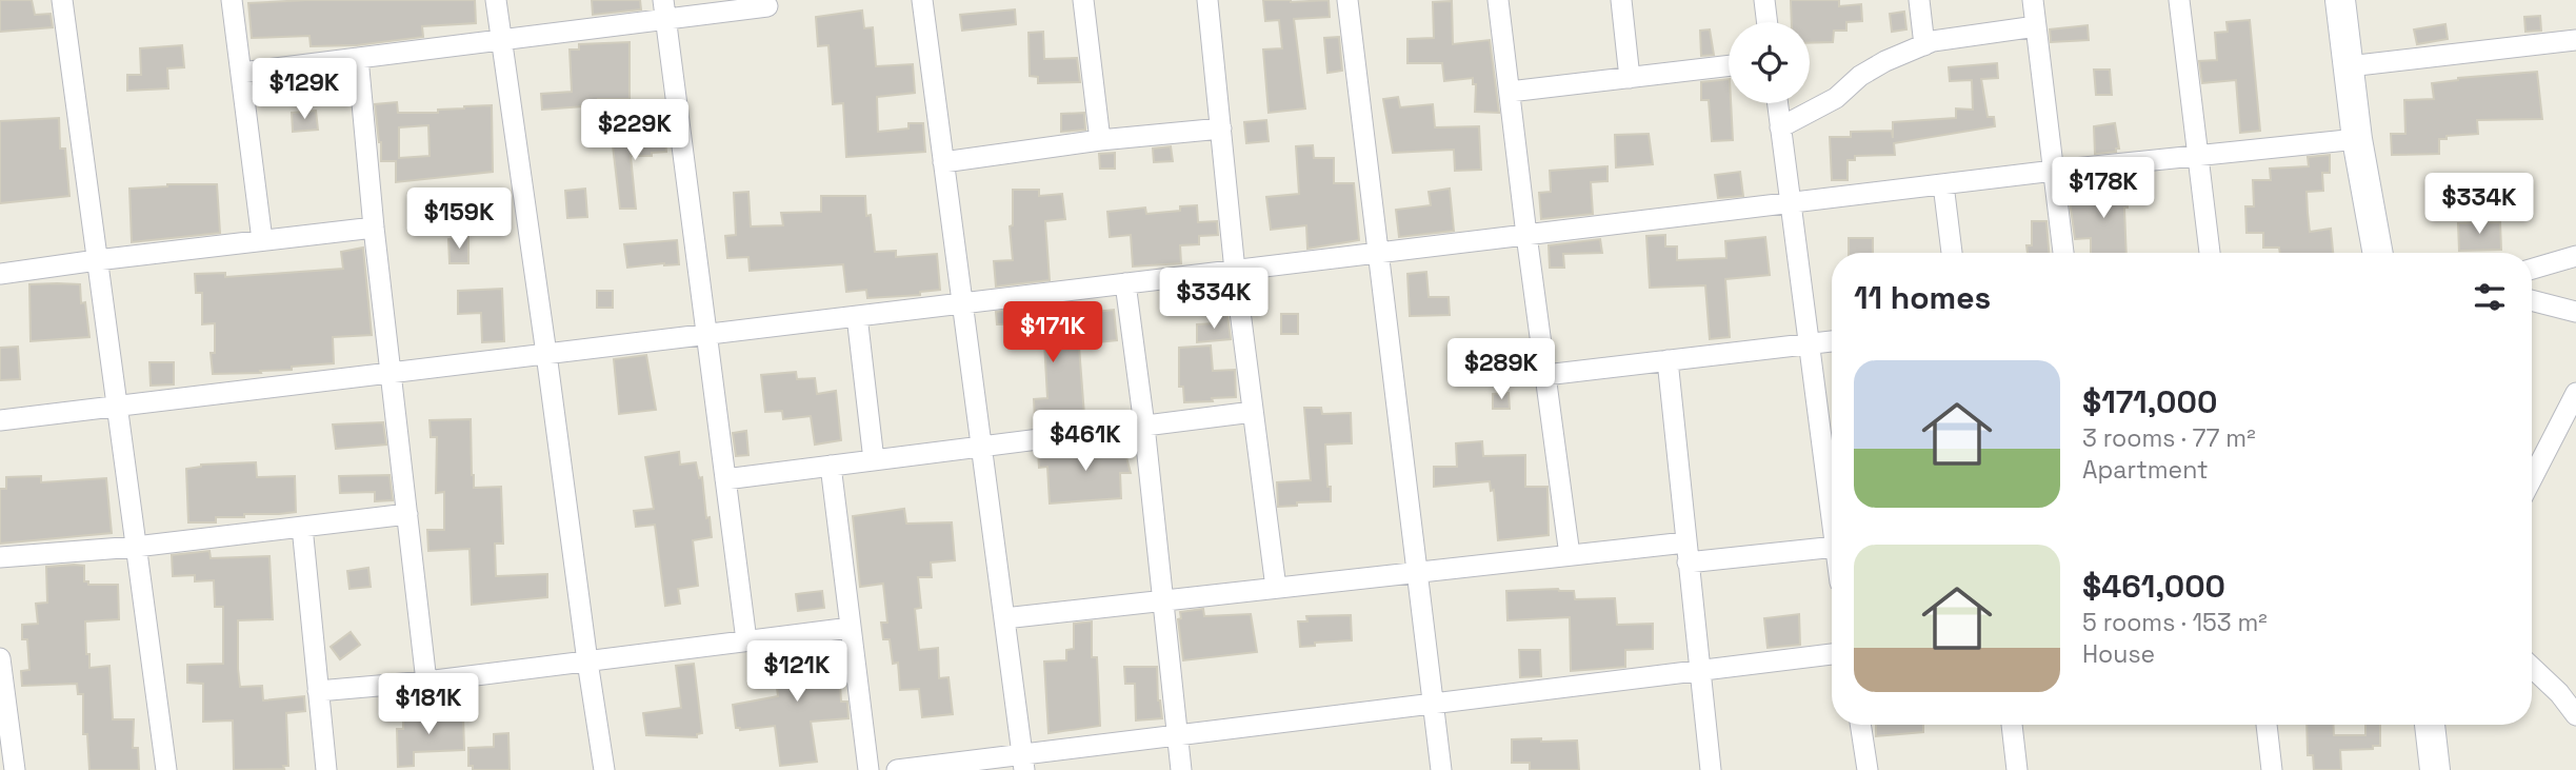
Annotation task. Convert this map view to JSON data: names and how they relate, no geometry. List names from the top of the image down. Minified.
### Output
{"page":{"price":["$129K","$229K","$178K","$334K","$159K","$334K","$171K","$289K","$461K","$121K","$181K"],"heading":"11 homes","list":[{"name":"$171,000","note":"3 rooms · 77 m² · Apartment"},{"name":"$461,000","note":"5 rooms · 153 m² · House"}]}}
